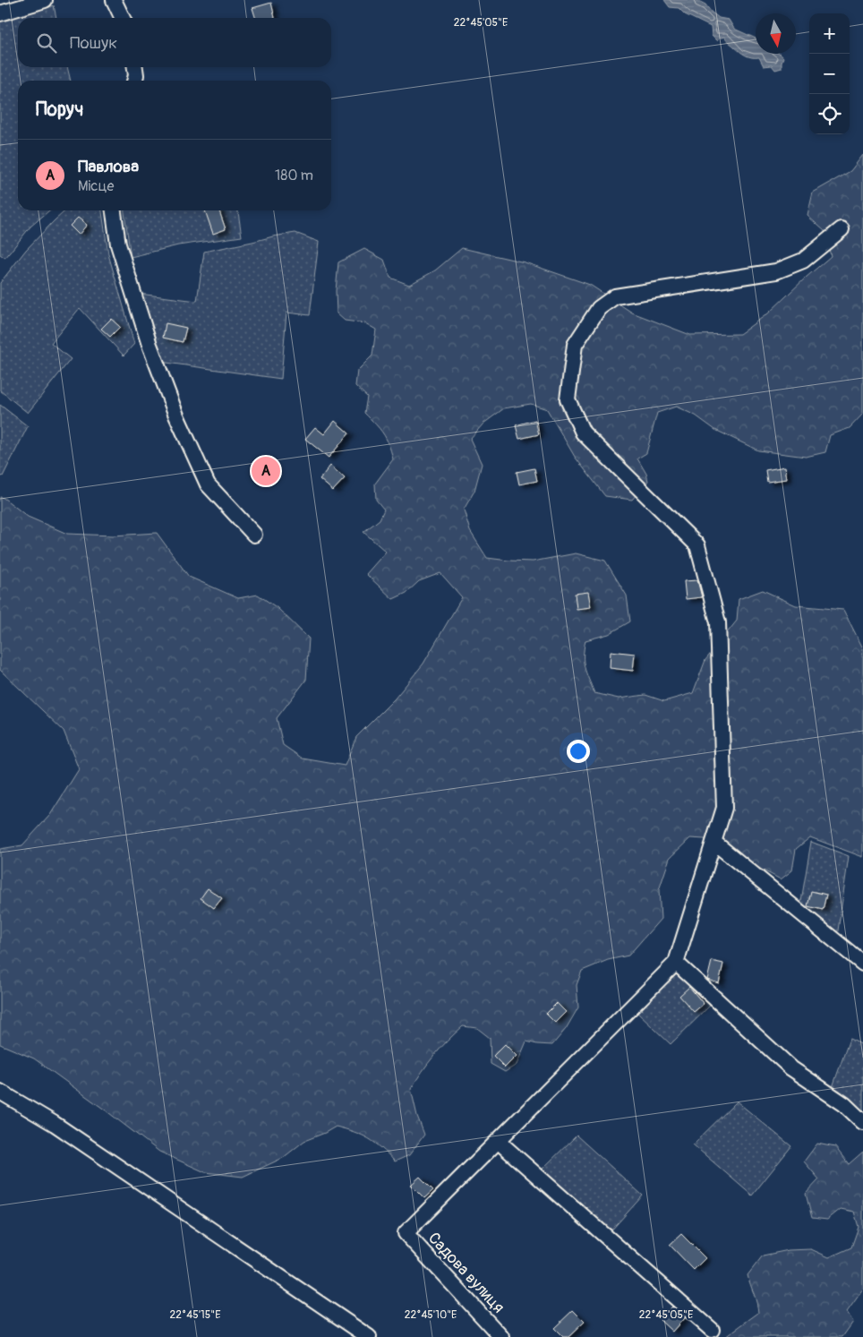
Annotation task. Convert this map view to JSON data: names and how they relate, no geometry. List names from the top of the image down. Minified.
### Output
{"streets":{"street":["Садова вулиця"]},"north":"bottom","page":{"map_buttons":["+","−"],"search":"Пошук","heading":"Поруч","list":[{"mark":"A","name":"Павлова","note":"Місце","value":"180 m"}],"pins":"A"},"coordinates":["22°45'05\"E","22°45'15\"E","22°45'10\"E"]}
